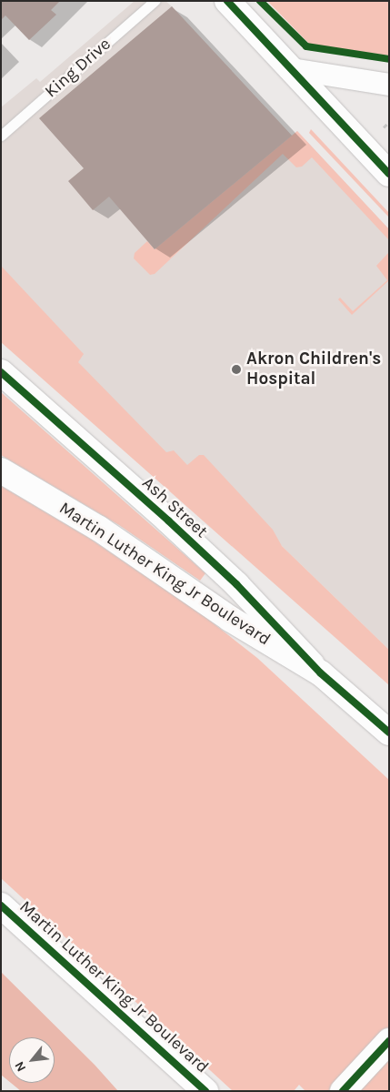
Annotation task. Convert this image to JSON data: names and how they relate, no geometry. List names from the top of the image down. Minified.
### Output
{"streets":{"street":["Ash Street","Martin Luther King Jr Boulevard"],"lane":["King Drive"]},"crossings":[["Ash Street","Martin Luther King Jr Boulevard"]],"places":["Akron Children's Hospital"],"north":"bottom left"}
